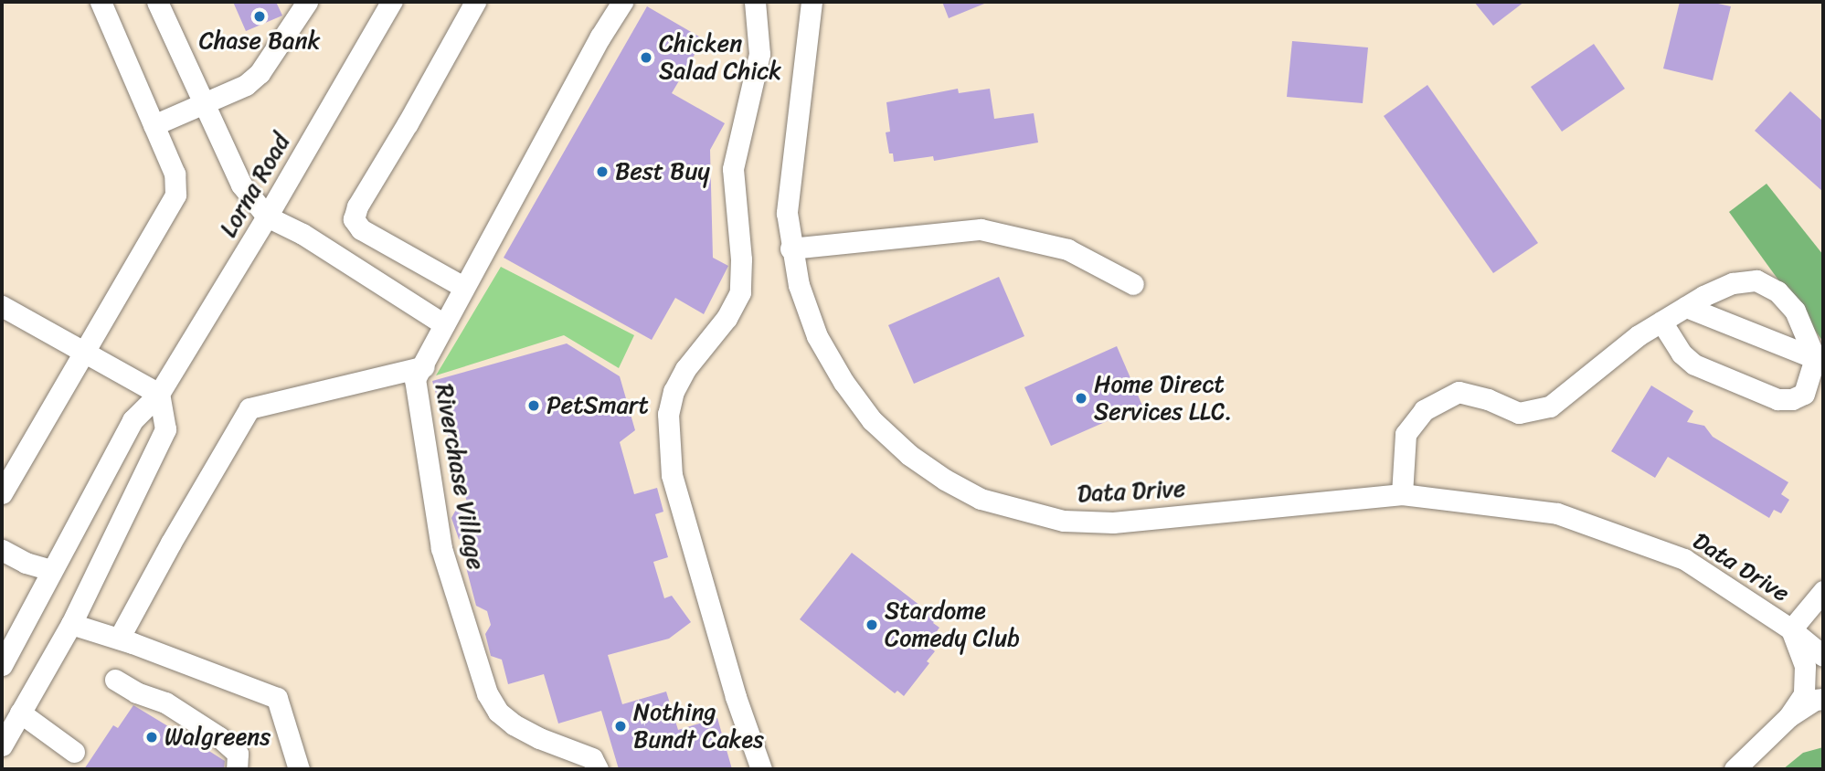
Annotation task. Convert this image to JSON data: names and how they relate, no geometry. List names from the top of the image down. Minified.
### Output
{"streets":{"street":["Lorna Road","Riverchase Village","Data Drive"]},"places":["Chase Bank","Chicken Salad Chick","Best Buy","Home Direct Services LLC.","PetSmart","Stardome Comedy Club","Nothing Bundt Cakes","Walgreens"]}
